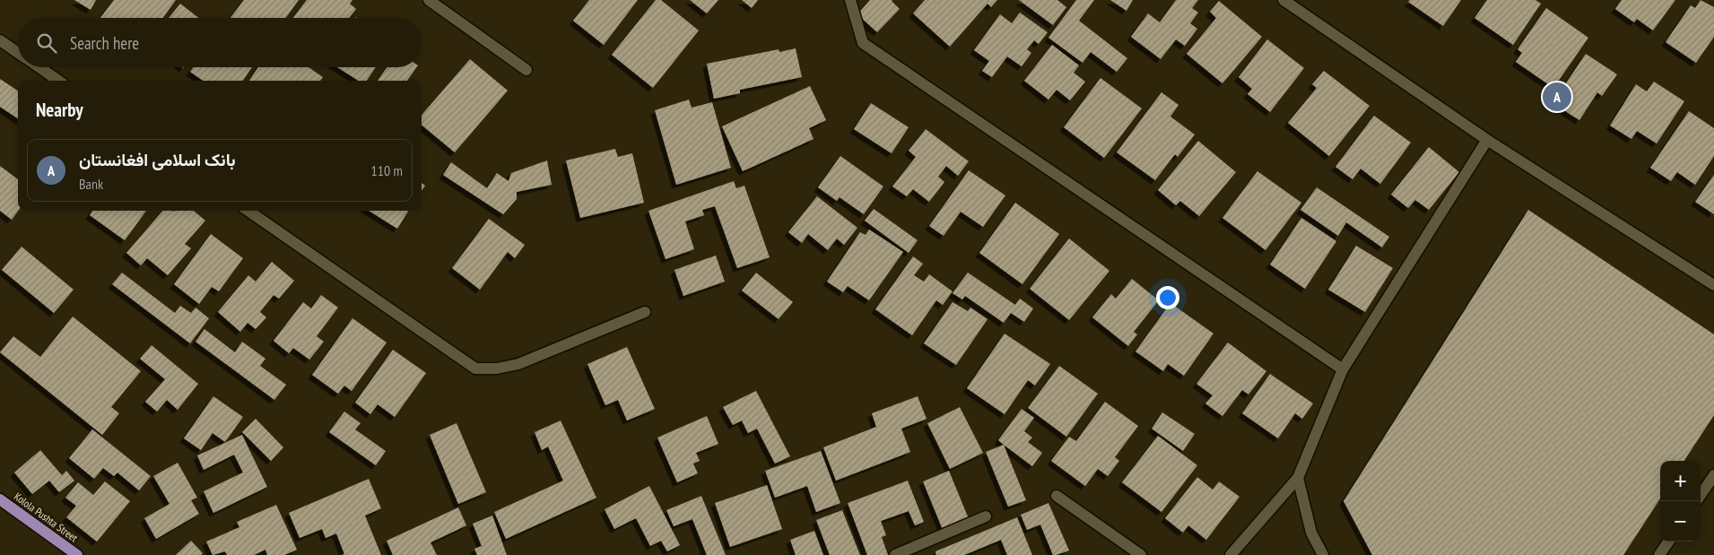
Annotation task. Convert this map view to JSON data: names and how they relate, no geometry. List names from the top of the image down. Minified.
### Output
{"streets":{"main road":["Kolola Pushta Street"]},"page":{"search":"Search here","pins":"A","heading":"Nearby","list":[{"mark":"A","name":"بانک اسلامی افغانستان","note":"Bank","value":"110 m"}],"map_buttons":["+","−"]}}
